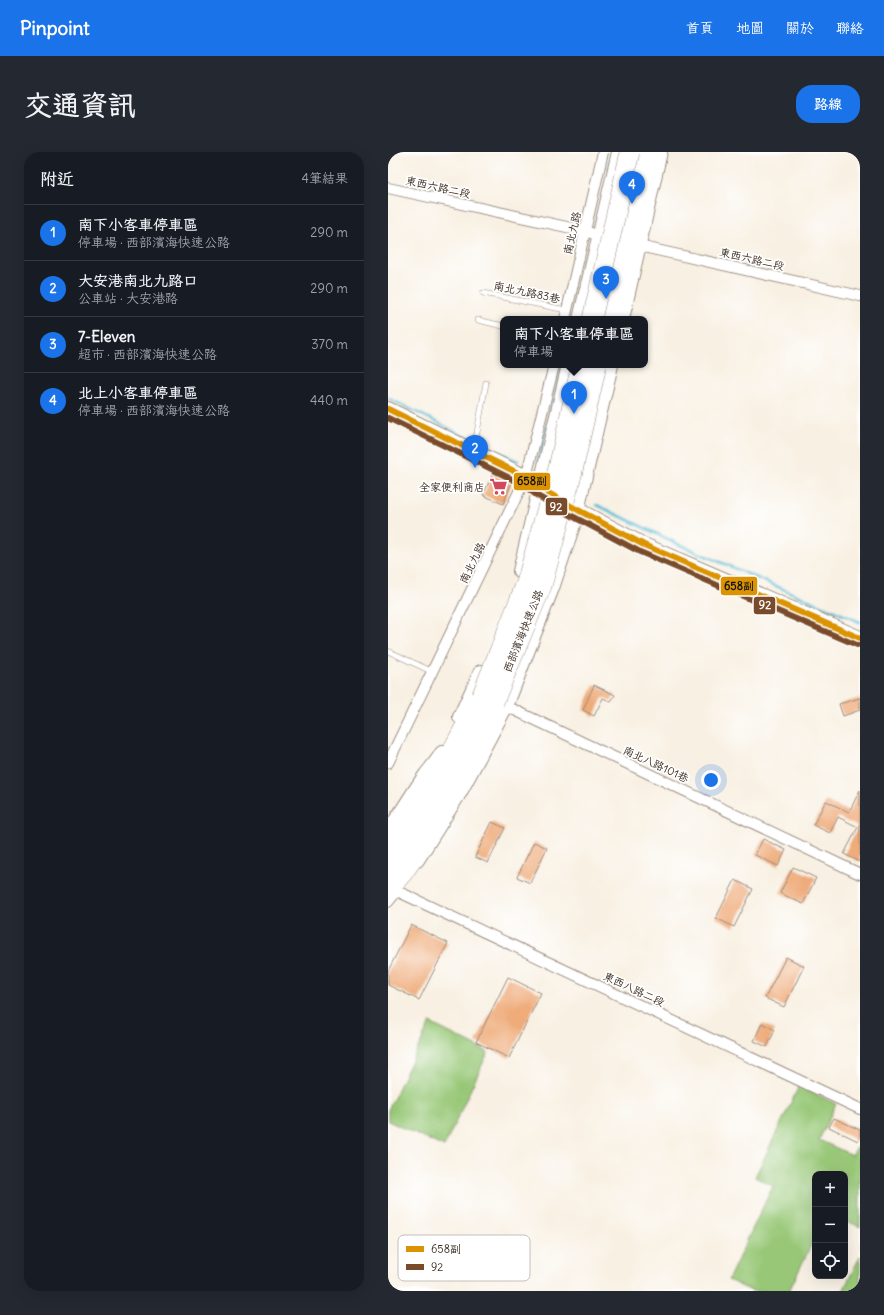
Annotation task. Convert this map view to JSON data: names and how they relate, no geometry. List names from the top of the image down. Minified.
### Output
{"streets":{"highway":["西部濱海快速公路"],"street":["東西六路二段","南北九路","南北八路101巷","東西八路二段"],"lane":["南北九路83巷"]},"crossings":[["東西六路二段","南北九路"],["南北九路","南北九路83巷"],["西部濱海快速公路","南北八路101巷"]],"places":{"supermarket":["全家便利商店"]},"lines":["transit line 658副","transit line 92"],"legend":["658副","92"],"page":{"header":"Pinpoint","nav":["首頁","地圖","關於","聯絡"],"buttons":"路線","title":"交通資訊","heading":["附近","4筆結果"],"pins":["4","3","1","2"],"list":[{"mark":"1","name":"南下小客車停車區","note":"停車場 · 西部濱海快速公路","value":"290 m"},{"mark":"2","name":"大安港南北九路口","note":"公車站 · 大安港路","value":"290 m"},{"mark":"3","name":"7-Eleven","note":"超市 · 西部濱海快速公路","value":"370 m"},{"mark":"4","name":"北上小客車停車區","note":"停車場 · 西部濱海快速公路","value":"440 m"}],"popup":["南下小客車停車區","停車場"],"map_buttons":["+","−"]}}
